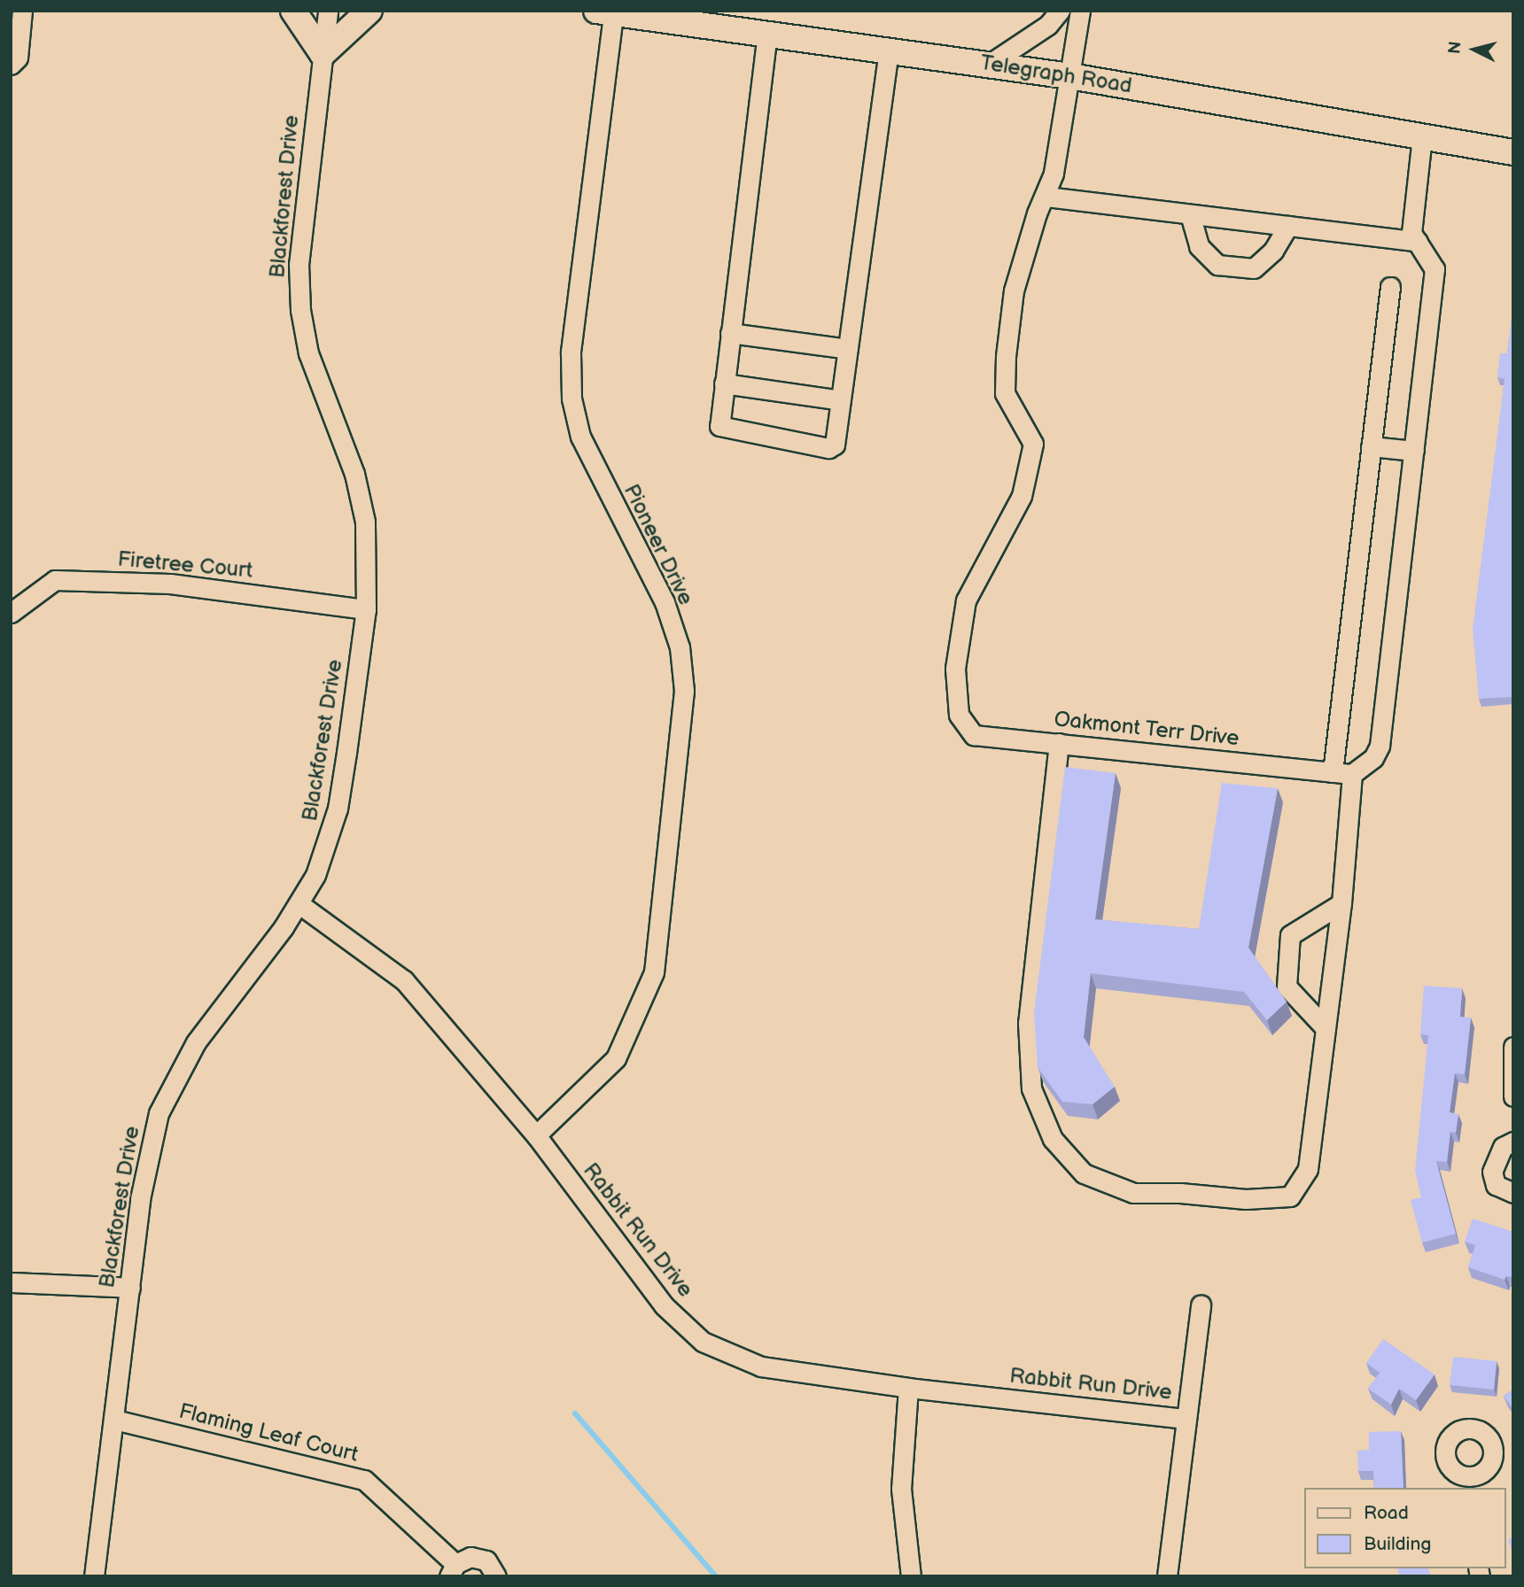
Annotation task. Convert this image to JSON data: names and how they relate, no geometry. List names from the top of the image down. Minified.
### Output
{"streets":{"main road":["Telegraph Road"],"street":["Blackforest Drive","Pioneer Drive","Firetree Court","Oakmont Terr Drive","Rabbit Run Drive","Flaming Leaf Court"]},"crossings":[["Telegraph Road","Pioneer Drive"],["Telegraph Road","Oakmont Terr Drive"],["Blackforest Drive","Firetree Court"],["Blackforest Drive","Rabbit Run Drive"],["Blackforest Drive","Flaming Leaf Court"],["Pioneer Drive","Rabbit Run Drive"]],"legend":["Road","Building"],"north":"left"}
